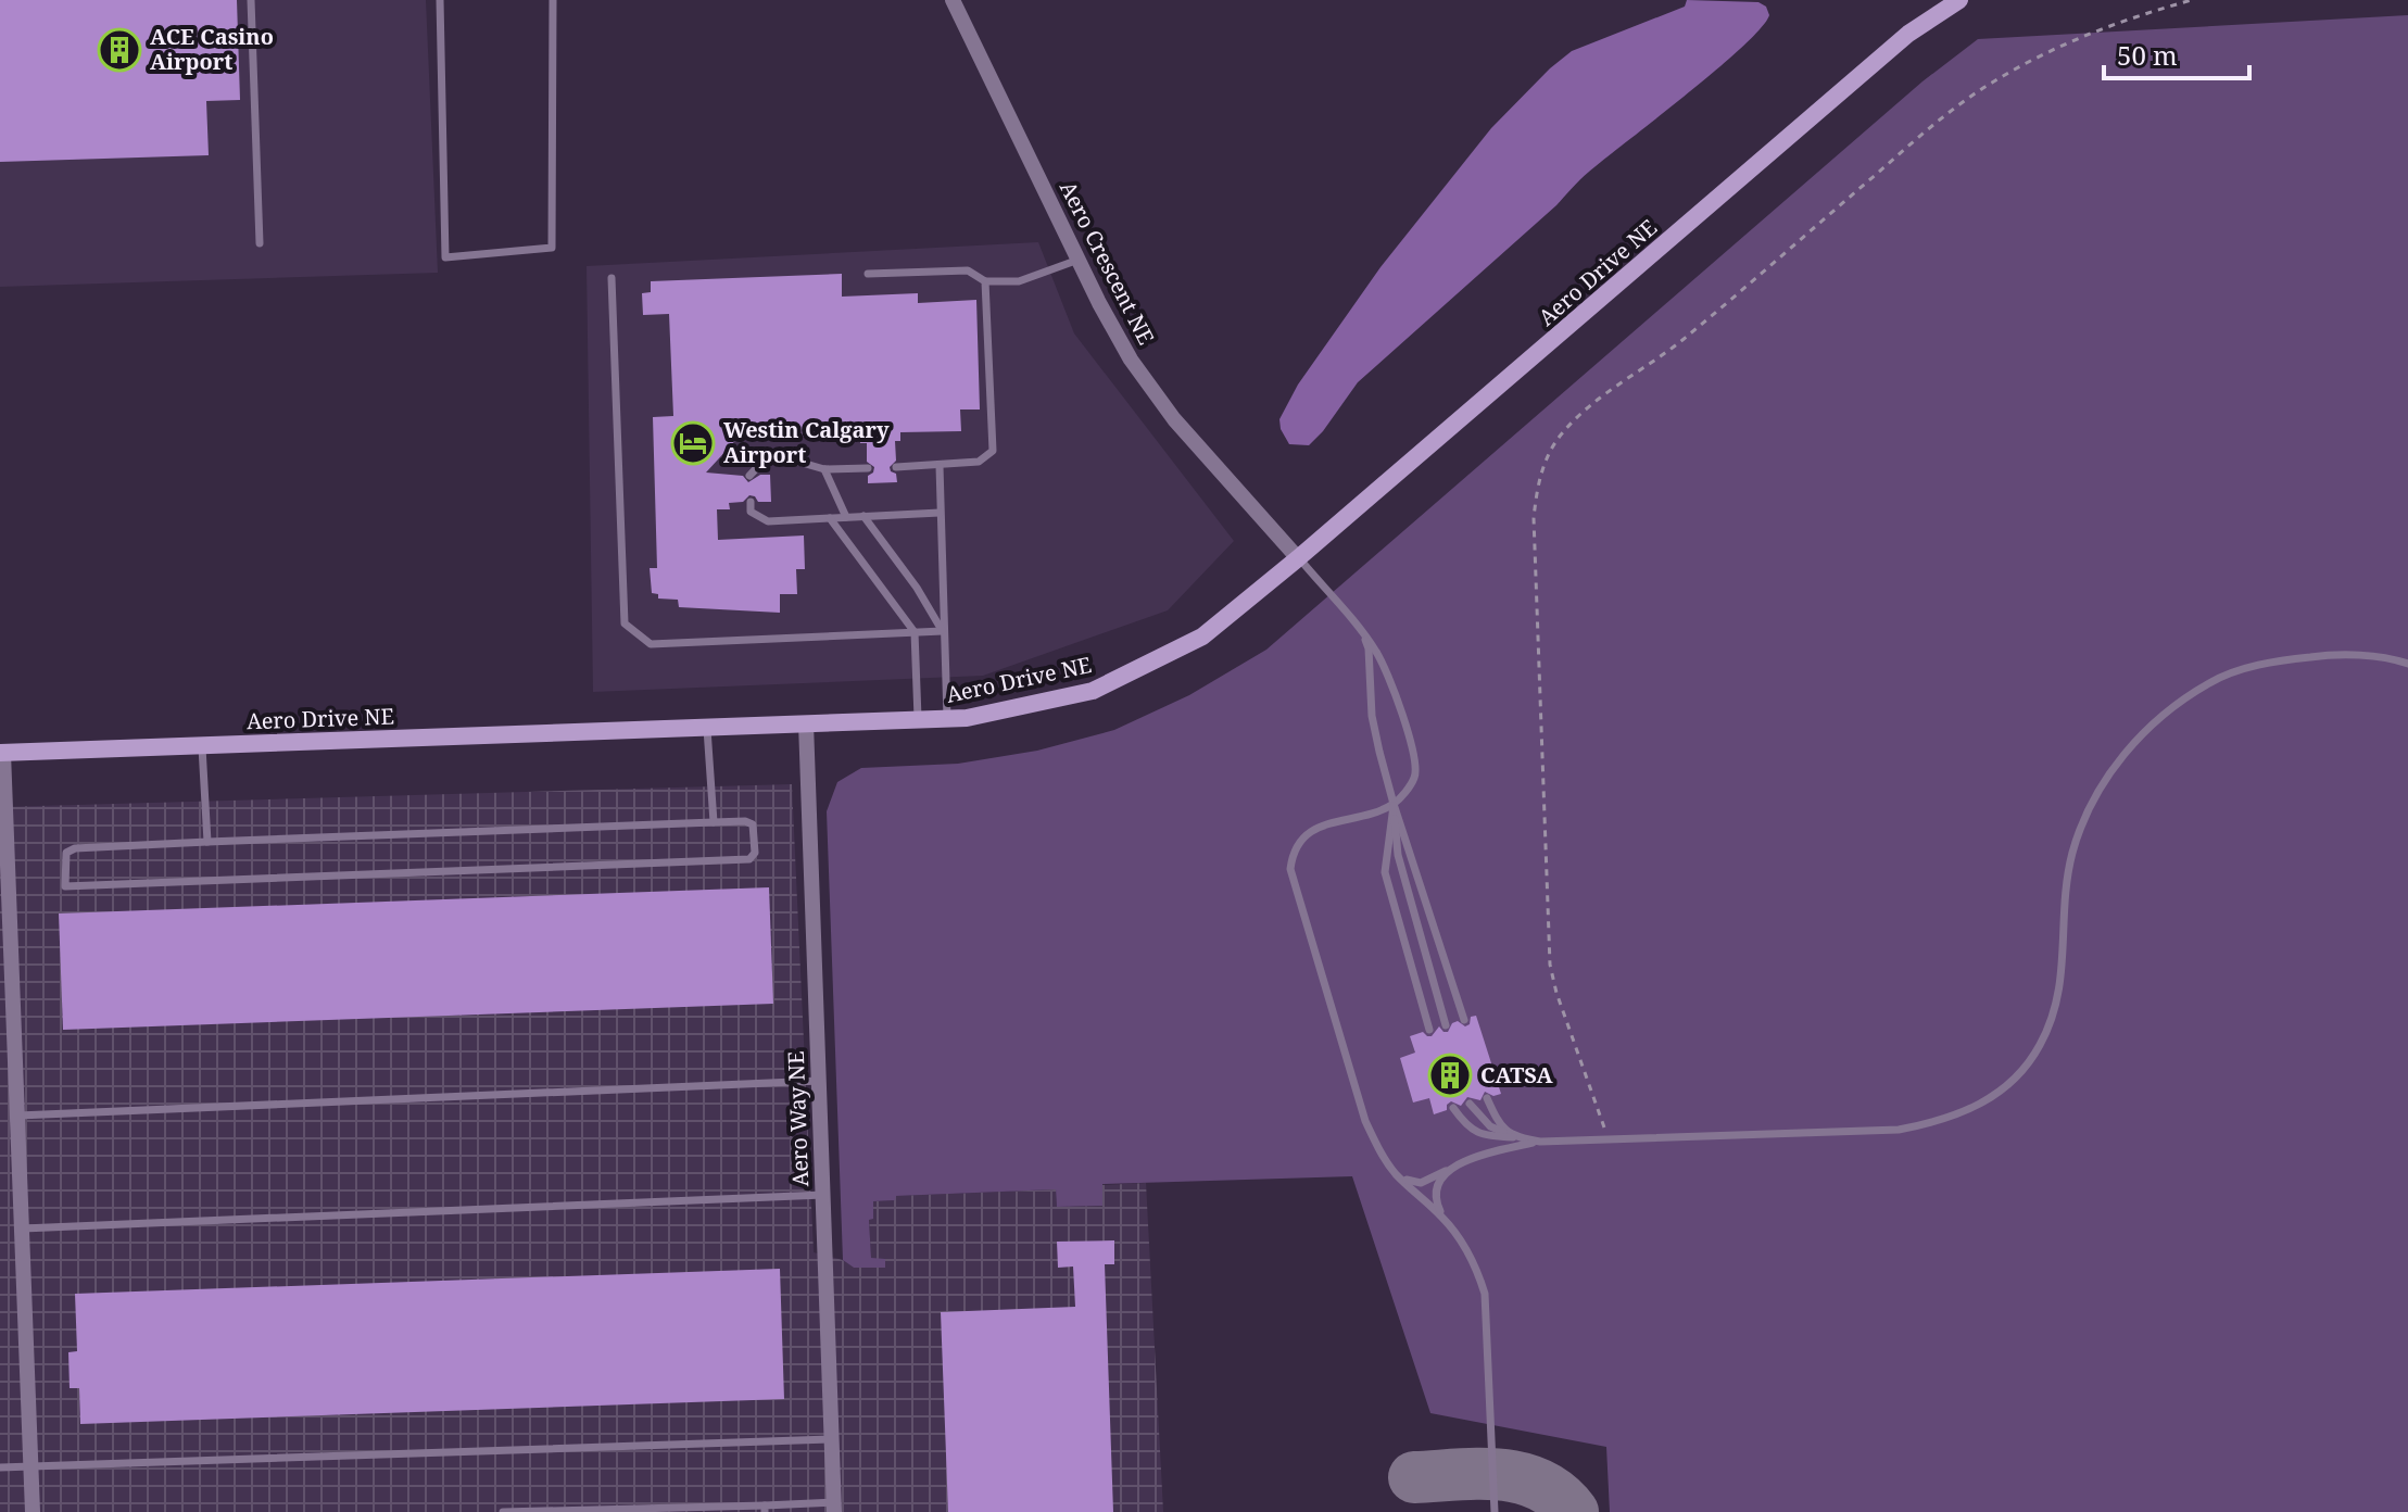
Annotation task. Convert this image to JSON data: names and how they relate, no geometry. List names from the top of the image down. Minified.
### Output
{"streets":{"street":["Aero Crescent NE","Aero Drive NE","Aero Way NE"]},"crossings":[["Aero Crescent NE","Aero Drive NE"],["Aero Drive NE","Aero Way NE"]],"places":{"building":["ACE Casino Airport","CATSA"],"hotel":["Westin Calgary Airport"]},"scale_bar":"50 m"}
